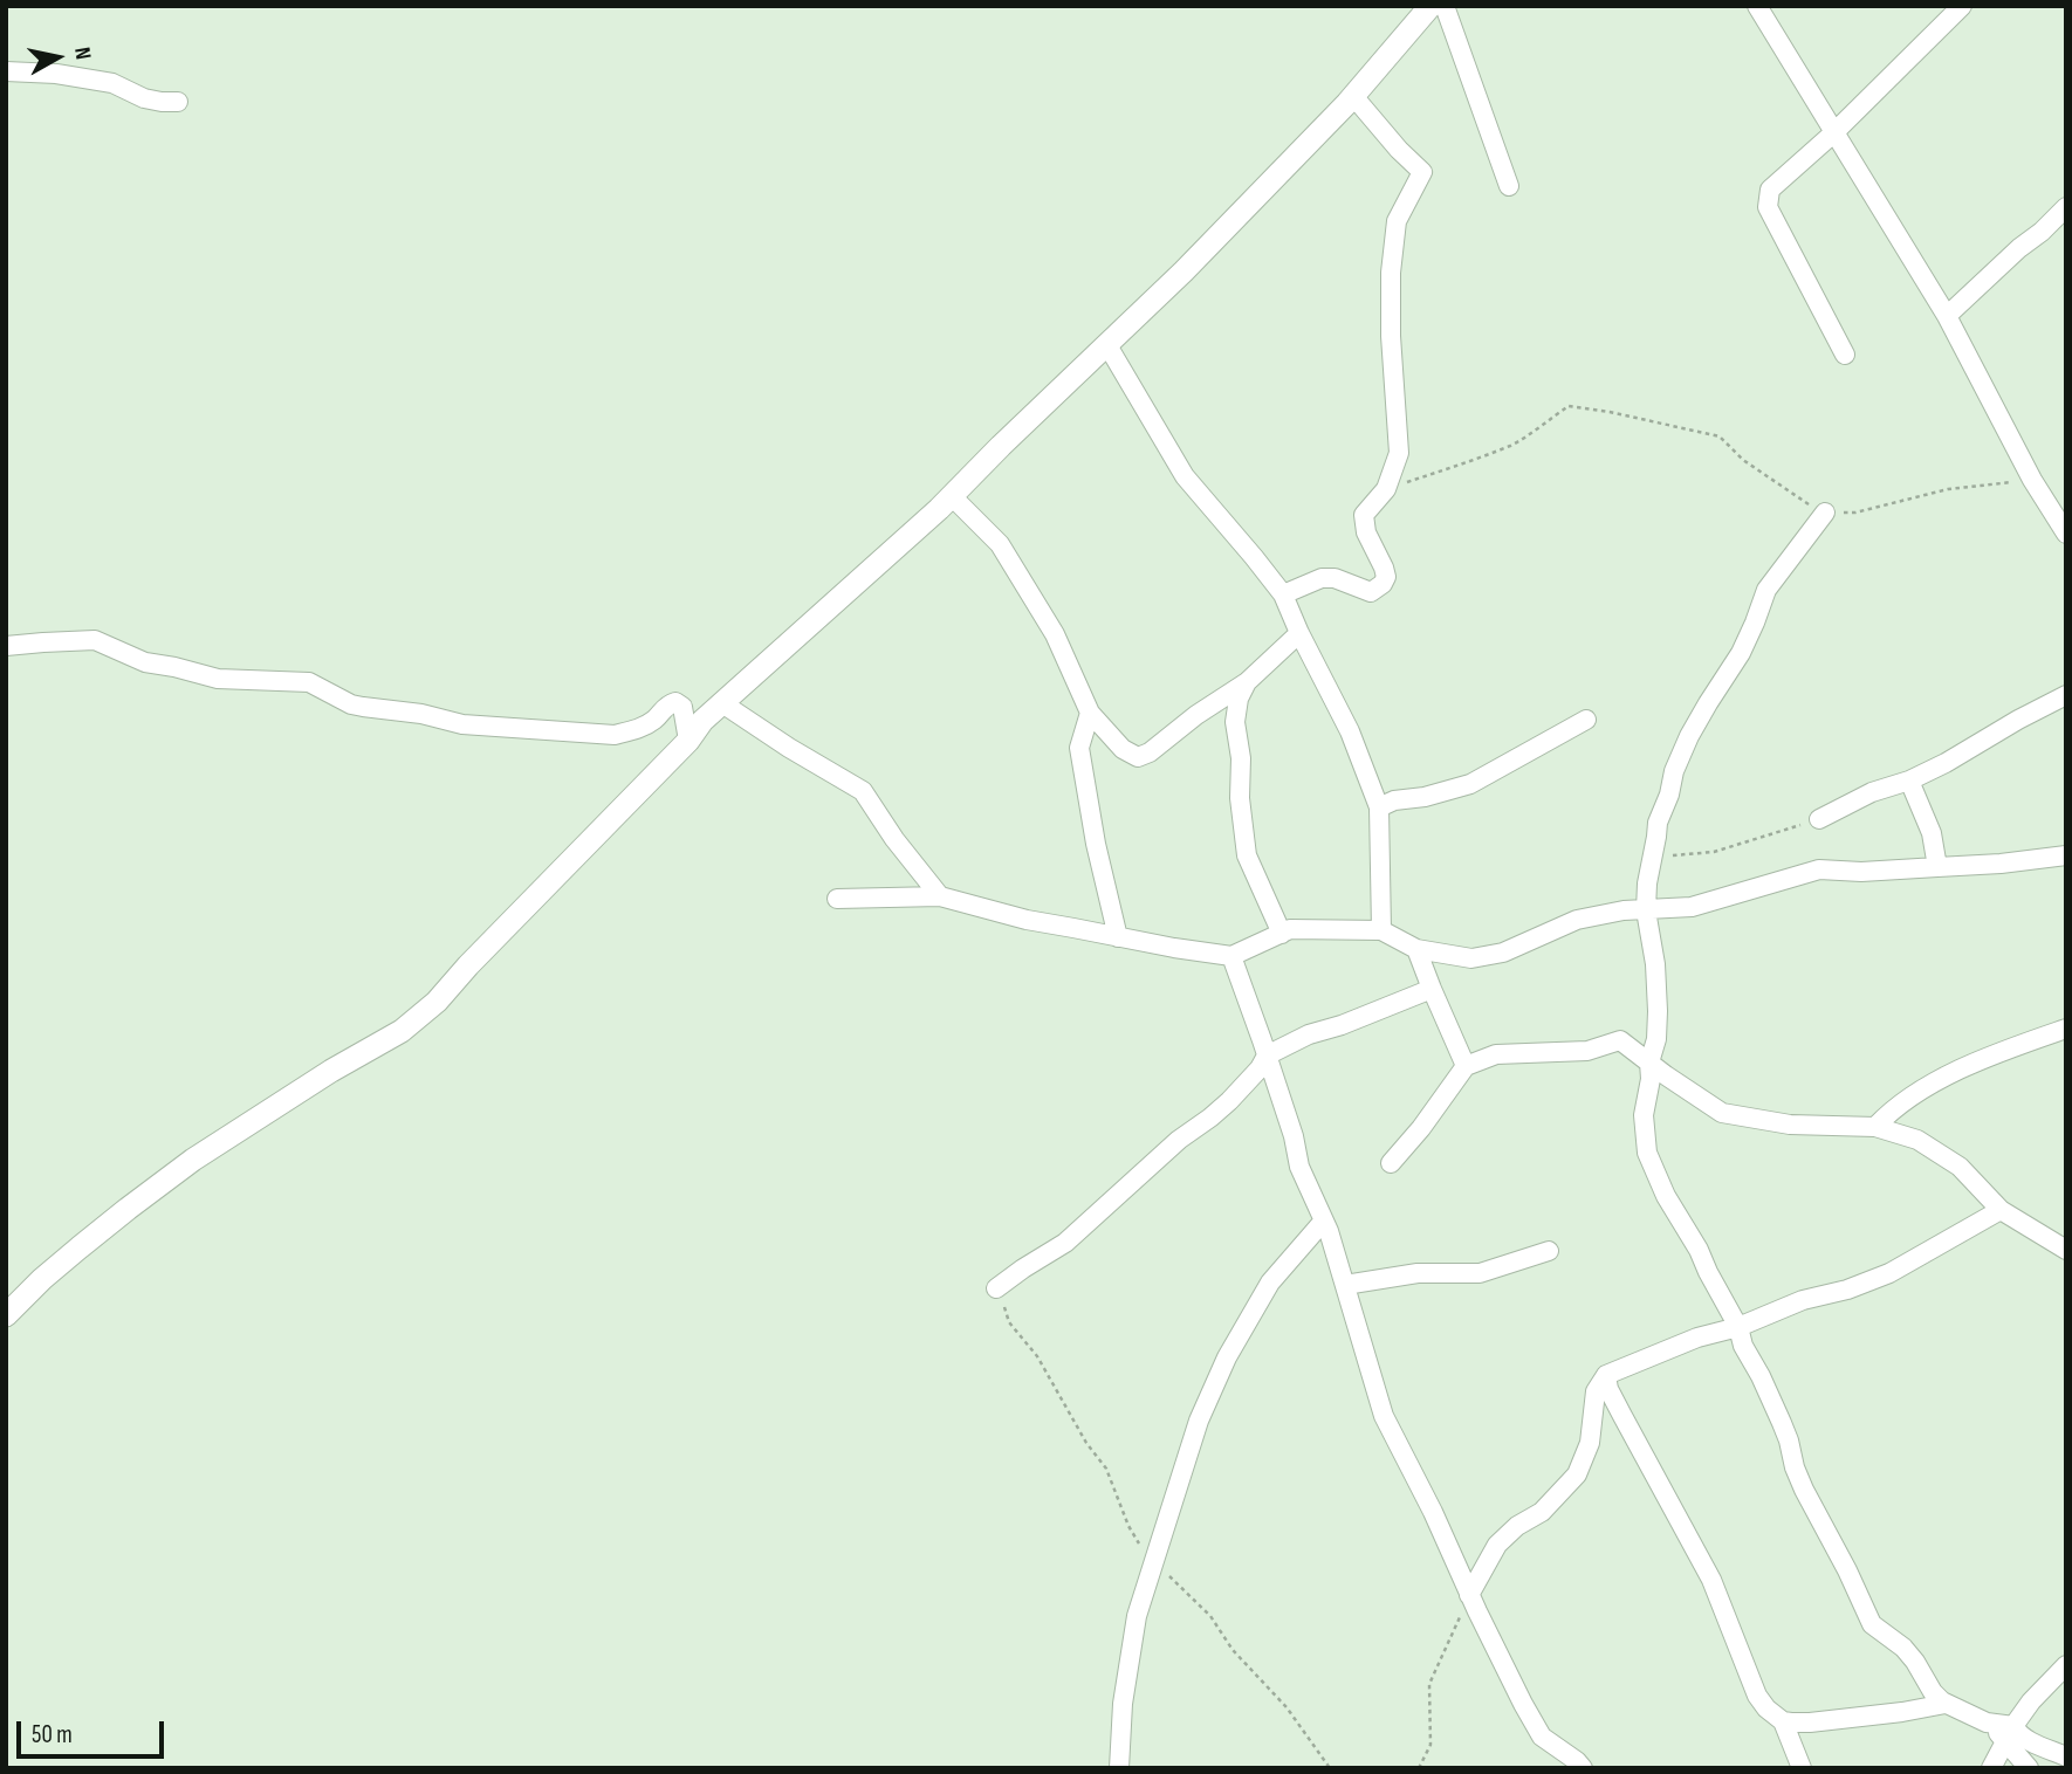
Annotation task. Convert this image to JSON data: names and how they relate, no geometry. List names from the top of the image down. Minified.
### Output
{"scale_bar":"50 m","north":"right"}
